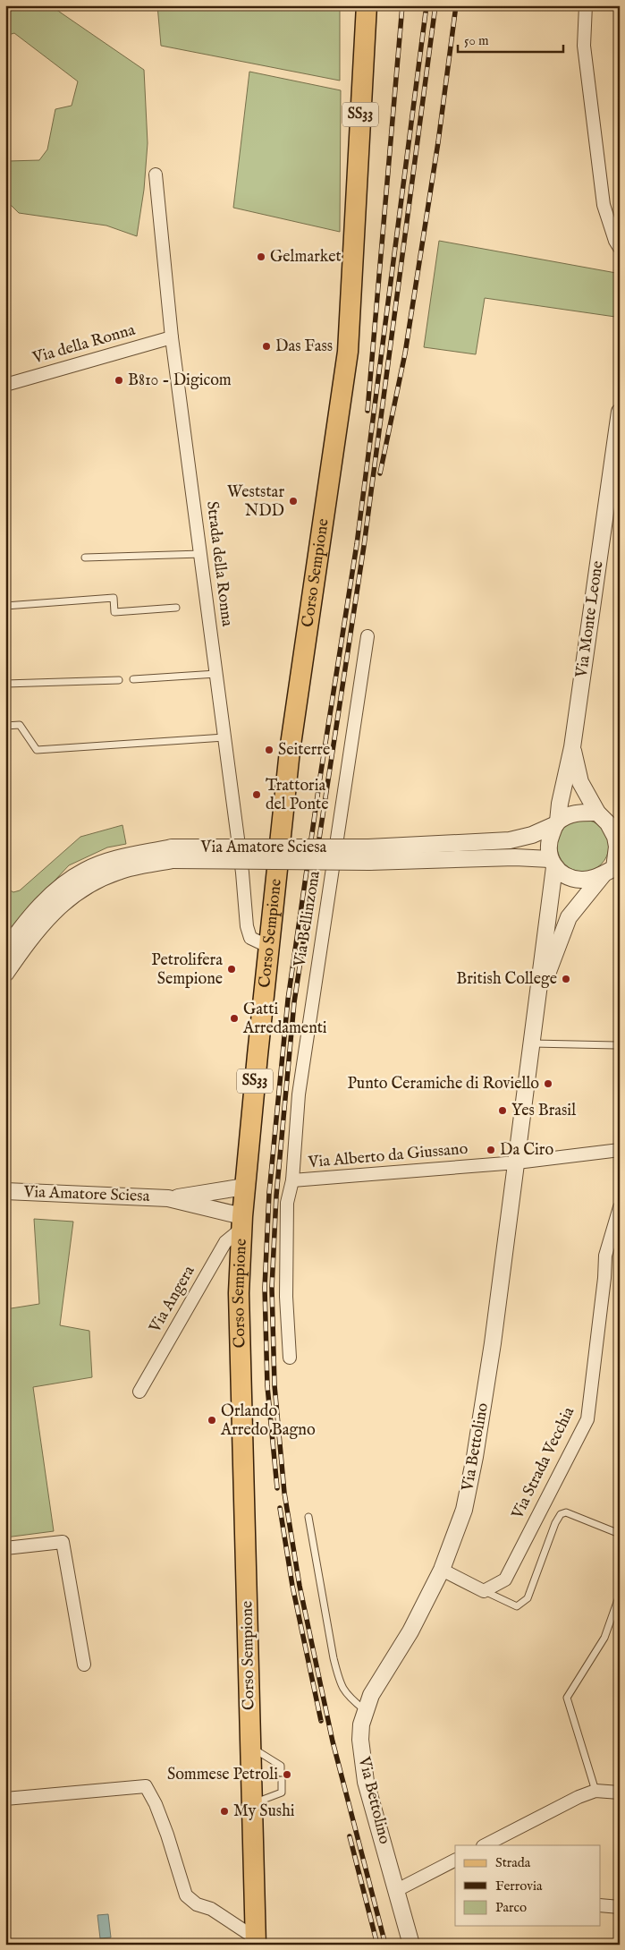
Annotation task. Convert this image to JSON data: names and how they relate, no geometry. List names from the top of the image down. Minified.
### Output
{"streets":{"main road":["SS33","Corso Sempione"],"street":["Via della Ronna","Strada della Ronna","Via Monte Leone","Via Amatore Sciesa","Via Bellinzona","Via Alberto da Giussano","Via Angera","Via Bettolino","Via Strada Vecchia"]},"crossings":[["Via della Ronna","Strada della Ronna"],["Strada della Ronna","Corso Sempione"],["Corso Sempione","Via Amatore Sciesa"],["Corso Sempione","Via Angera"],["Via Monte Leone","Via Amatore Sciesa"],["Via Amatore Sciesa","Via Angera"],["Via Bellinzona","Via Alberto da Giussano"],["Via Alberto da Giussano","Via Bettolino"]],"places":["Gelmarket","Das Fass","B810 - Digicom","Weststar NDD","Seiterre","Trattoria del Ponte","Petrolifera Sempione","British College","Gatti Arredamenti","Punto Ceramiche di Roviello","Yes Brasil","Da Ciro","Orlando Arredo Bagno","Sommese Petroli","My Sushi"],"legend":["Strada","Ferrovia","Parco"],"scale_bar":"50 m"}
